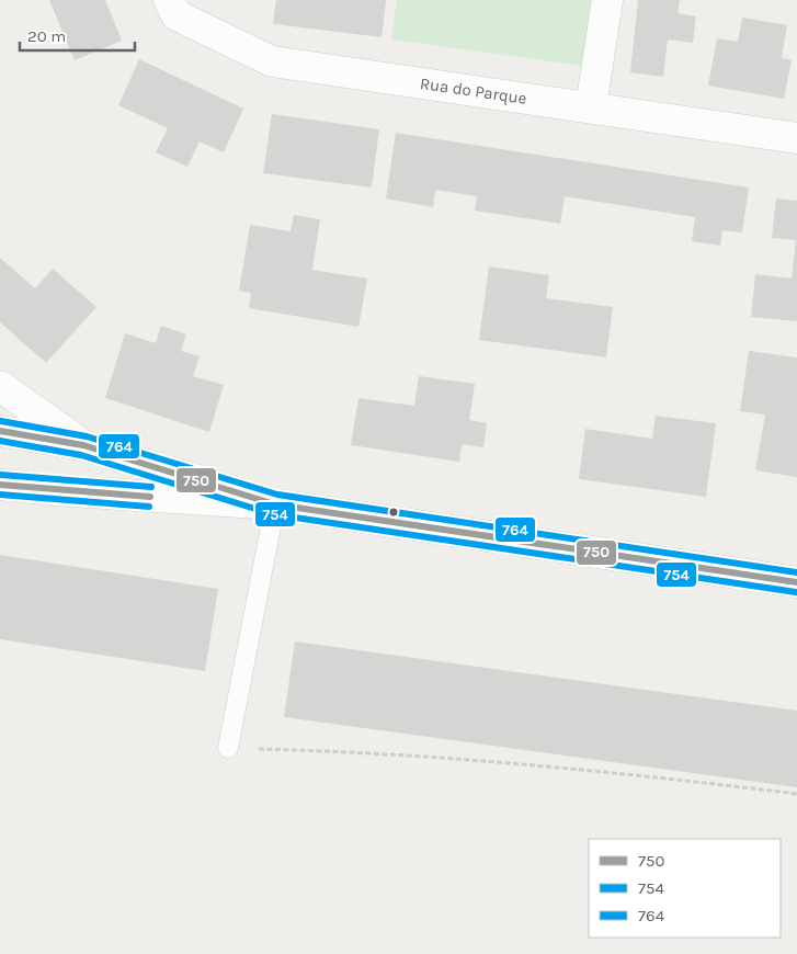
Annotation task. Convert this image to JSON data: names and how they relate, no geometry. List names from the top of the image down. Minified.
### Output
{"streets":{"street":["Rua do Parque"]},"lines":["transit line 764","transit line 750","transit line 754"],"legend":["750","754","764"],"scale_bar":"20 m"}
